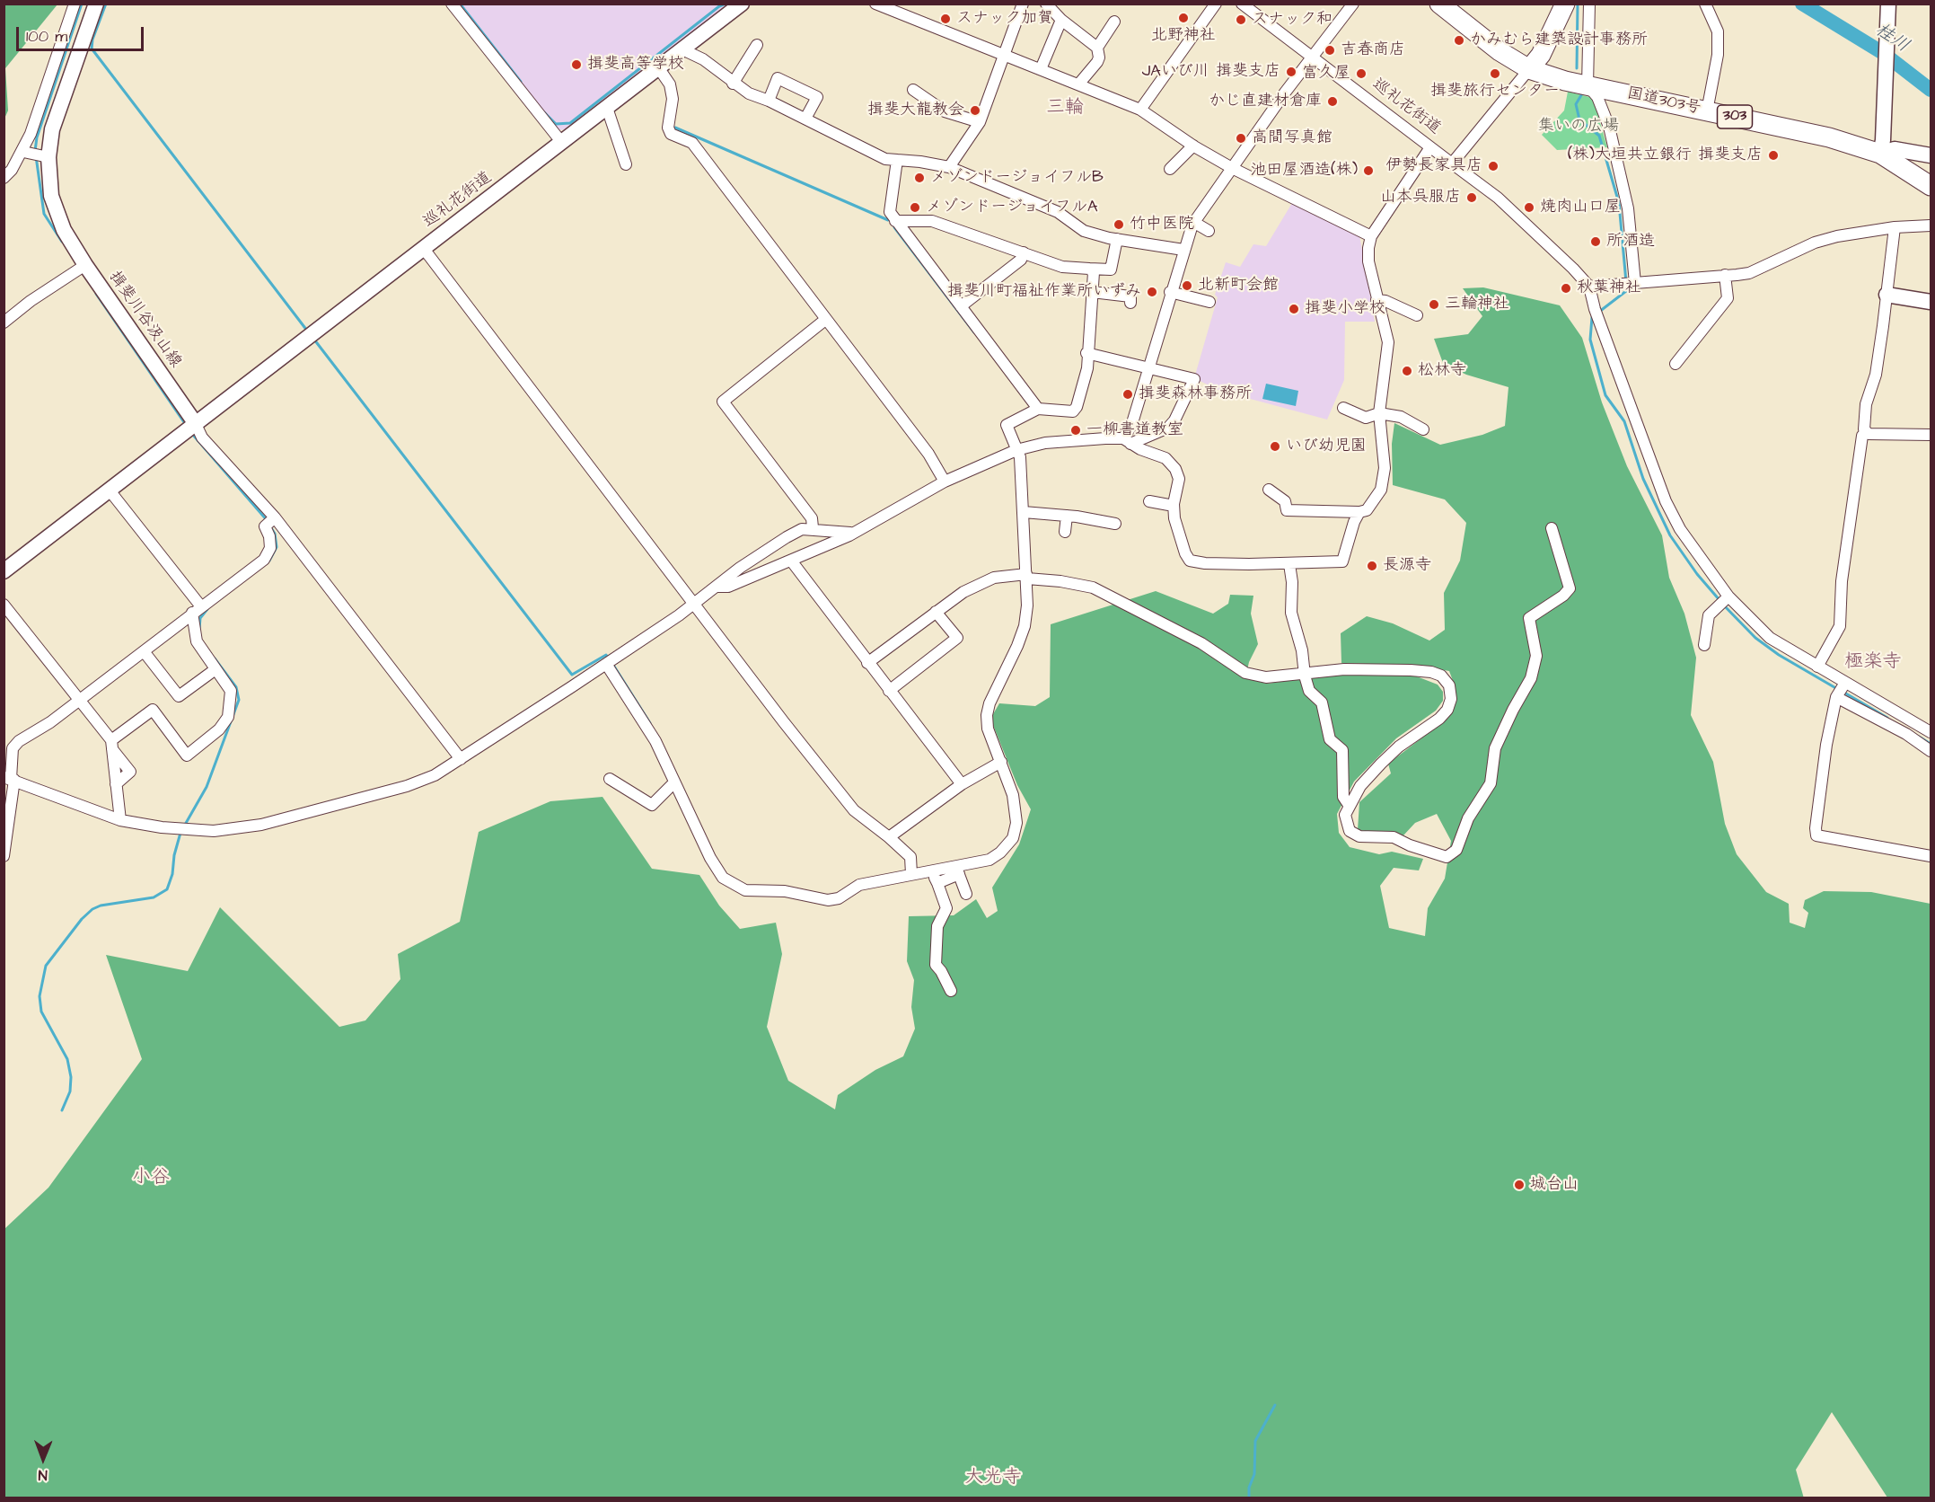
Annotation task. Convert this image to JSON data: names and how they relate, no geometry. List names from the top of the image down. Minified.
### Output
{"streets":{"highway":["国道303号","303"],"street":["巡礼花街道","揖斐川谷汲山線"]},"crossings":[["巡礼花街道","揖斐川谷汲山線"]],"districts":["三輪","極楽寺","小谷","大光寺"],"water":["桂川"],"parks":["集いの広場"],"places":["北野神社","スナック加賀","スナック和","かみむら建築設計事務所","吉春商店","揖斐高等学校","JAいび川 揖斐支店","富久屋","揖斐旅行センター","かじ直建材倉庫","揖斐大龍教会","高間写真館","(株)大垣共立銀行 揖斐支店","伊勢長家具店","池田屋酒造(株)","メゾンドージョイフルB","山本呉服店","メゾンドージョイフルA","焼肉山口屋","竹中医院","所酒造","北新町会館","秋葉神社","揖斐川町福祉作業所いずみ","三輪神社","揖斐小学校","松林寺","揖斐森林事務所","一柳書道教室","いび幼児園","長源寺","城台山"],"scale_bar":"100 m","north":"bottom"}
